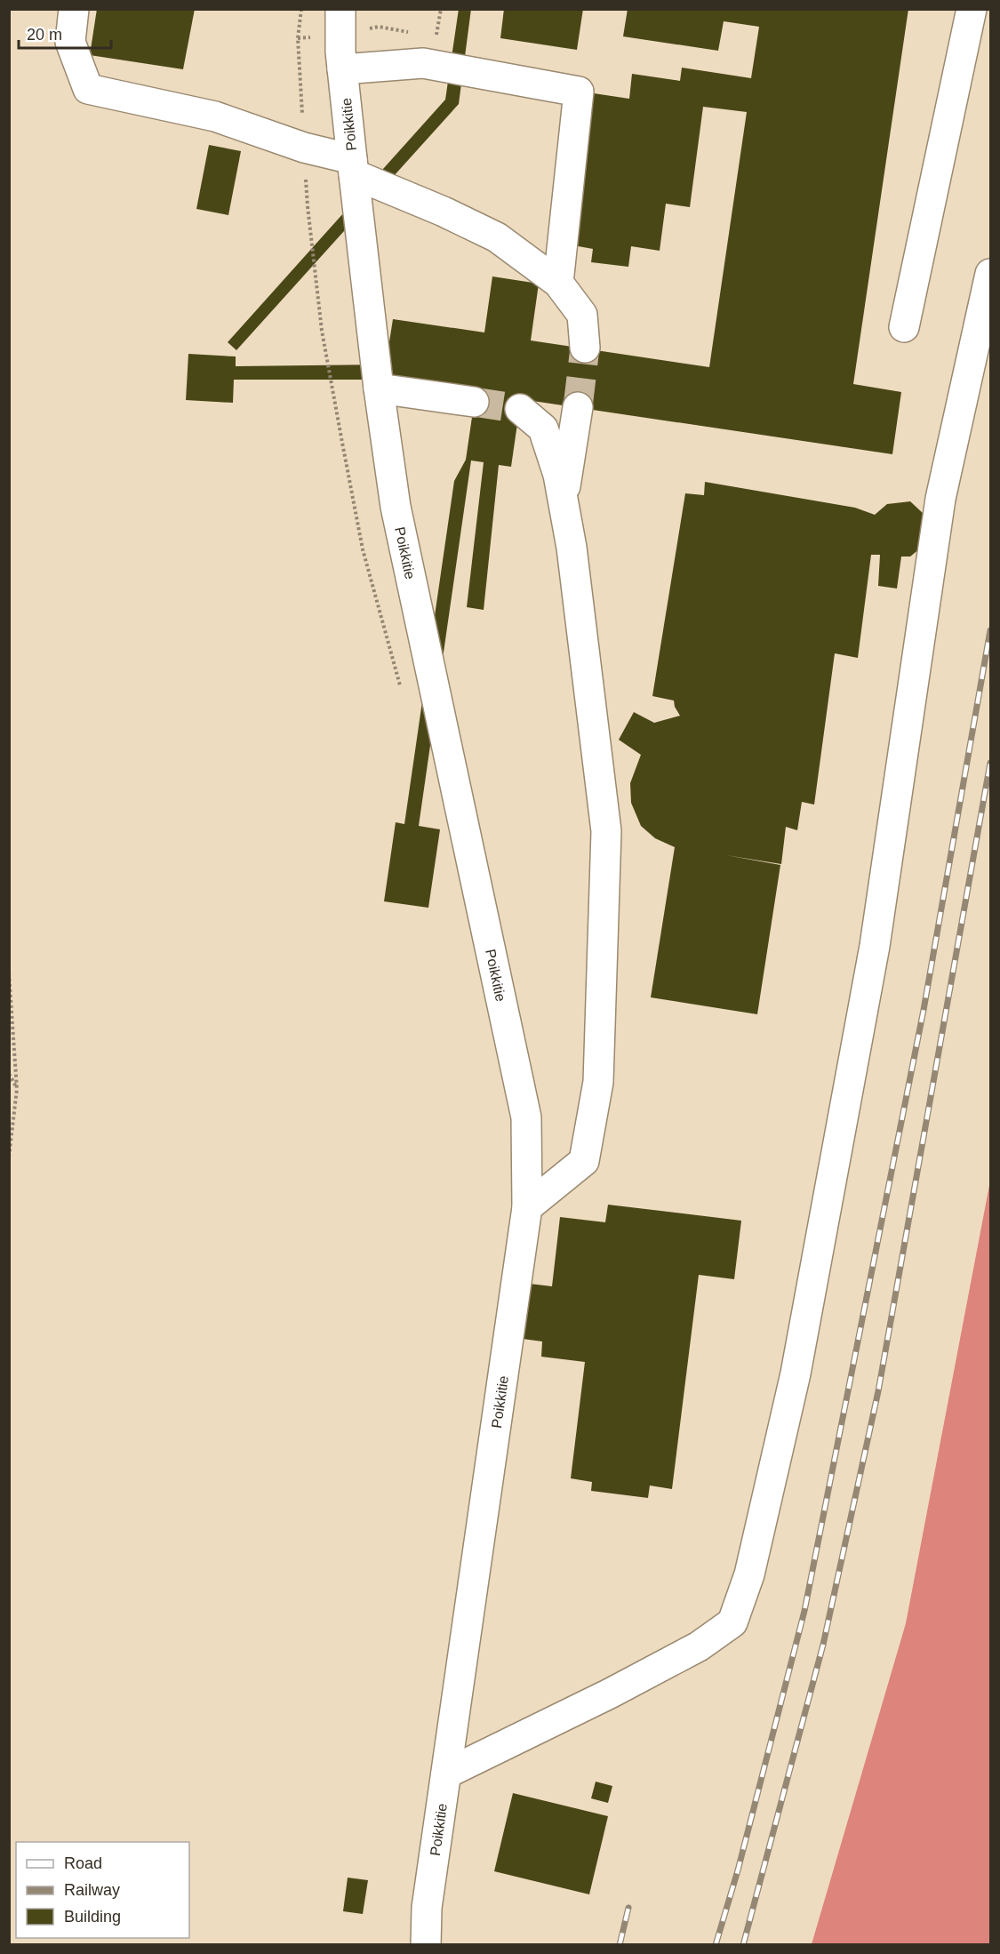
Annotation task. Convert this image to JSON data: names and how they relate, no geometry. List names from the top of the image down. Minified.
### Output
{"streets":{"street":["Poikkitie"]},"legend":["Road","Railway","Building"],"scale_bar":"20 m"}
